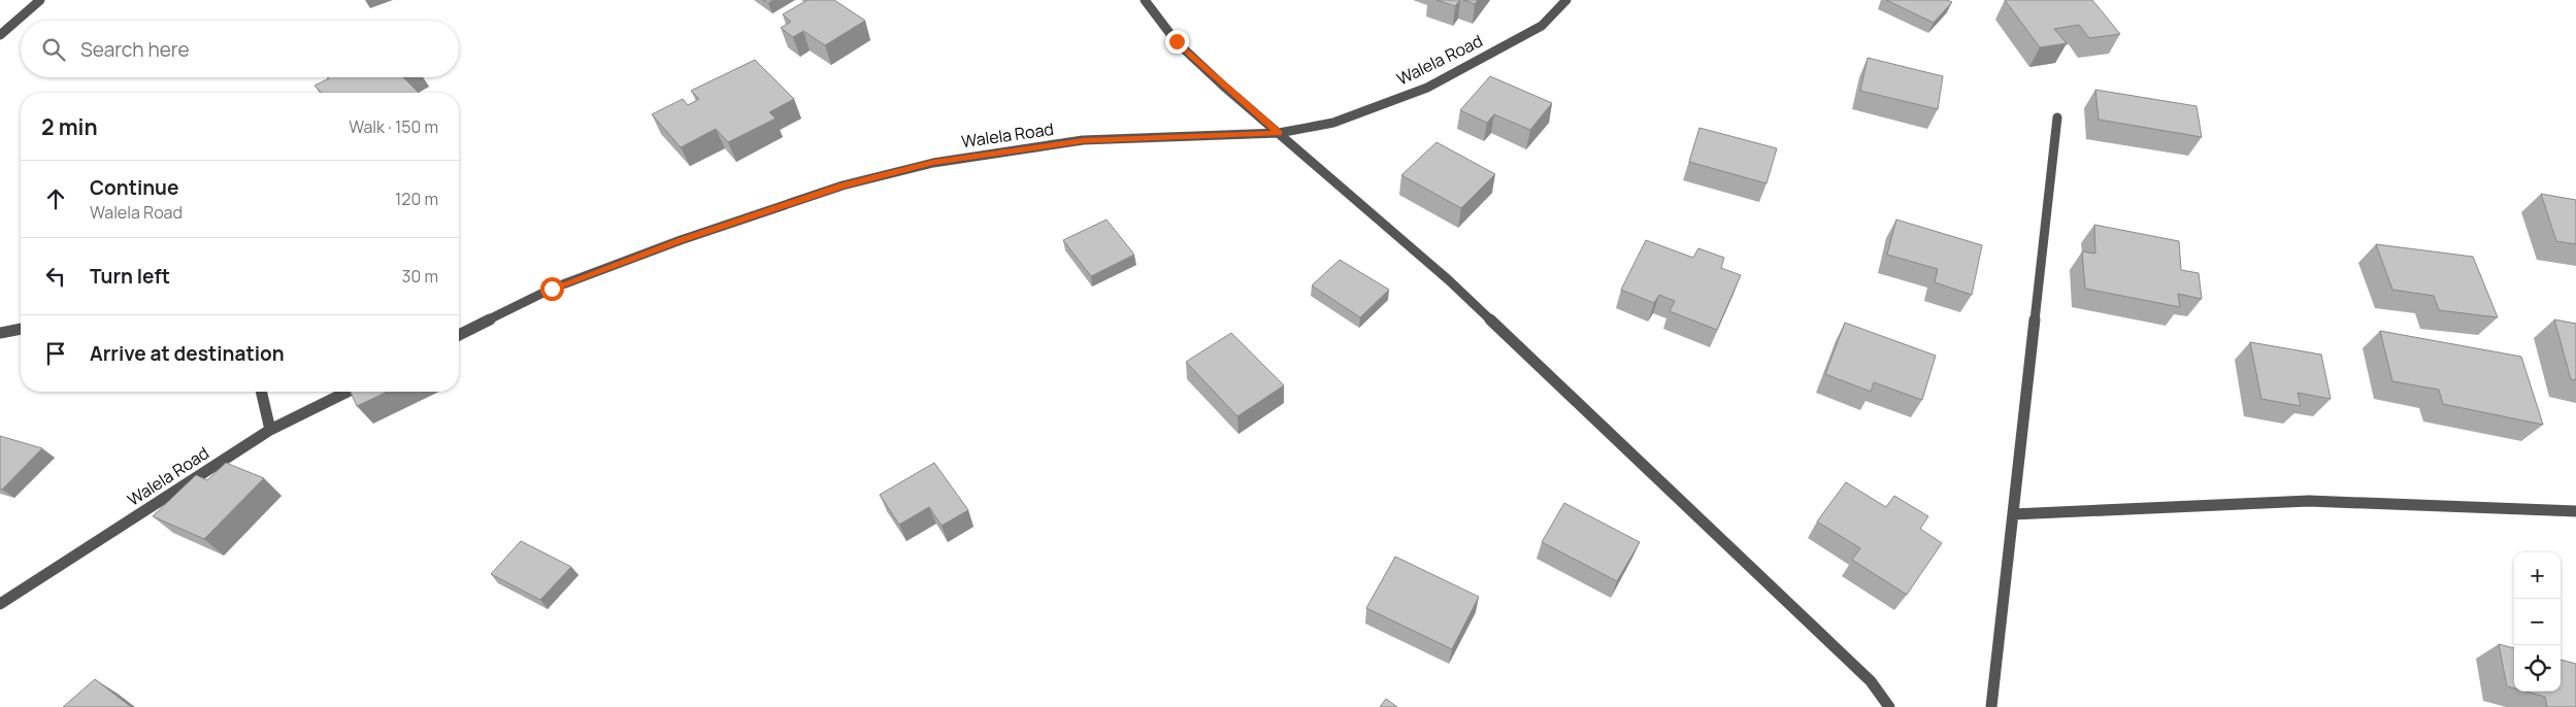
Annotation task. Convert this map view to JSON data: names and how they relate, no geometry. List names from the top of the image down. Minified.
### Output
{"streets":{"street":["Walela Road"]},"page":{"search":"Search here","heading":["2 min","Walk · 150 m"],"list":[["Continue","Walela Road","120 m"],["Turn left","30 m"],"Arrive at destination"],"map_buttons":["+","−"]}}
